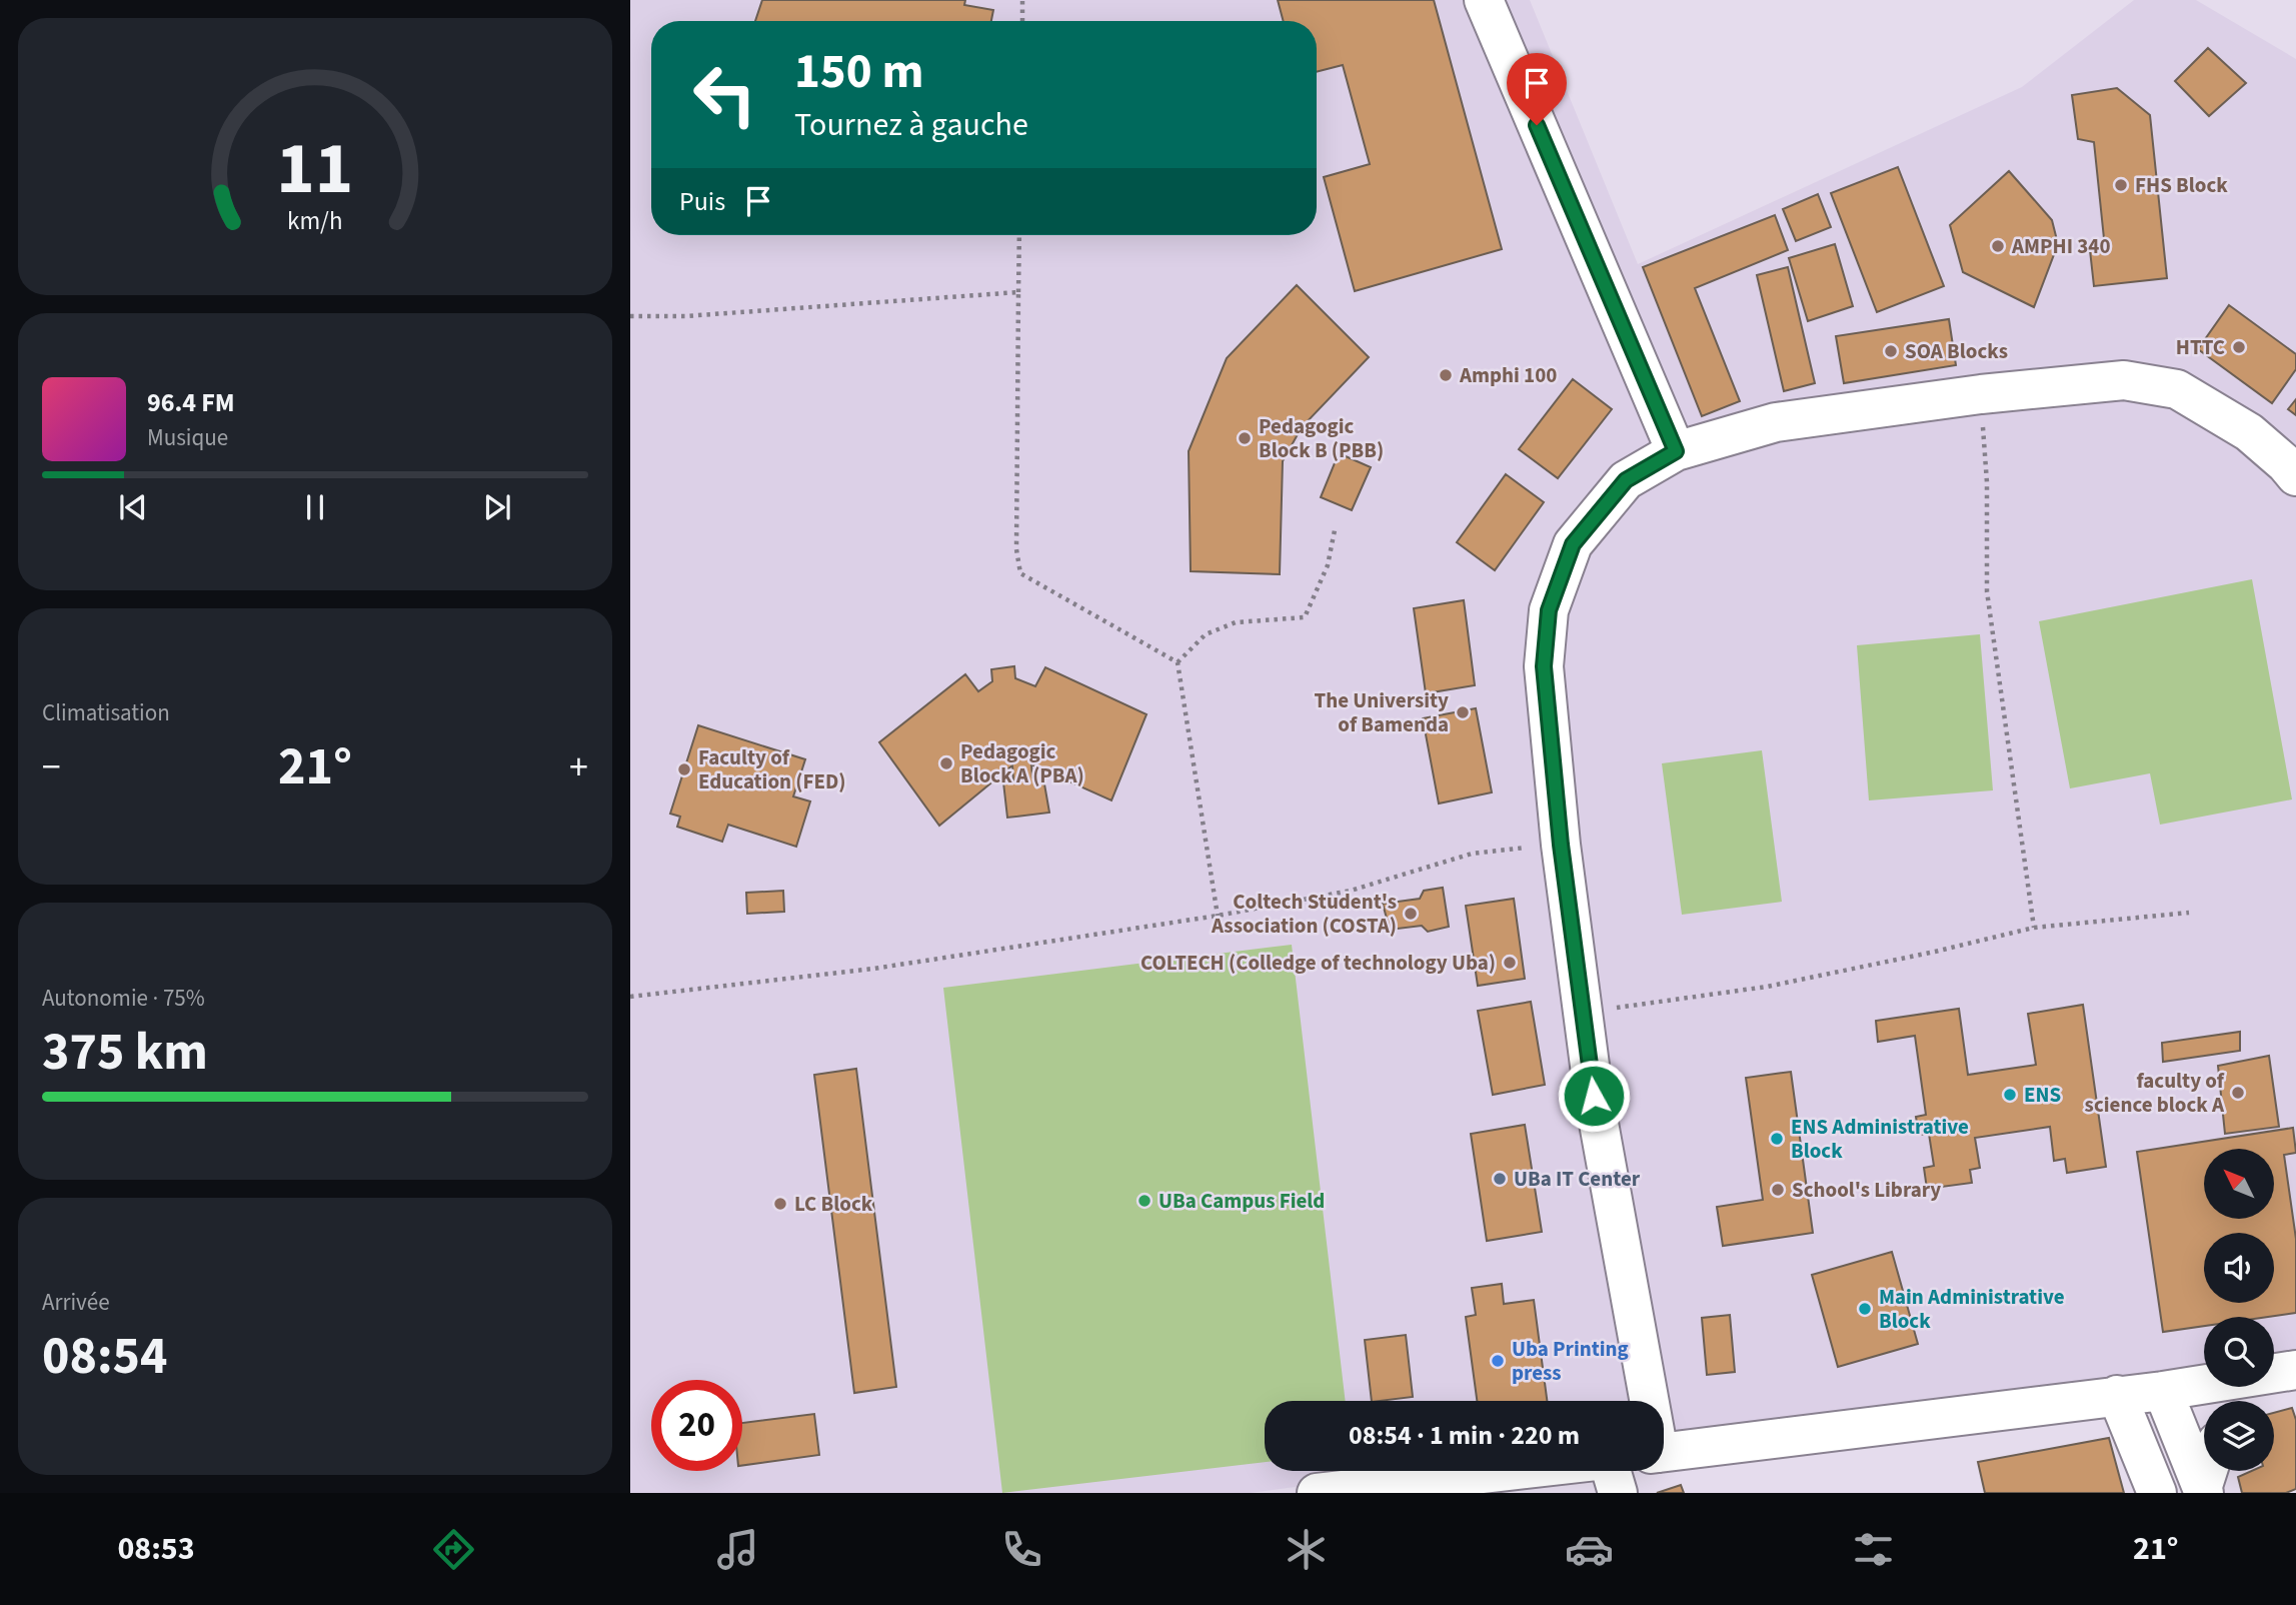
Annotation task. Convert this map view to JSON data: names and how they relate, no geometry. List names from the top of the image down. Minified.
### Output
{"places":["FHS Block","AMPHI 340","HTTC","SOA Blocks","Amphi 100","Pedagogic Block B (PBB)","The University of Bamenda","Pedagogic Block A (PBA)","Faculty of Education (FED)","Coltech Student's Association (COSTA)","COLTECH (Colledge of technology Uba)","faculty of science block A","ENS","ENS Administrative Block","UBa IT Center","School's Library","UBa Campus Field","LC Block","Main Administrative Block","Uba Printing press"],"north":"top left","page":{"turn":["150 m","Tournez à gauche"],"then":"Puis","song":["96.4 FM","Musique"],"tile":["Climatisation",["Autonomie · 75%","375 km"],["Arrivée","08:54"]],"heat":["−","21°","+"],"limit":"20","trip":"08:54 · 1 min · 220 m","tabs":["08:53","21°"],"gauge":["11","km/h"]}}
